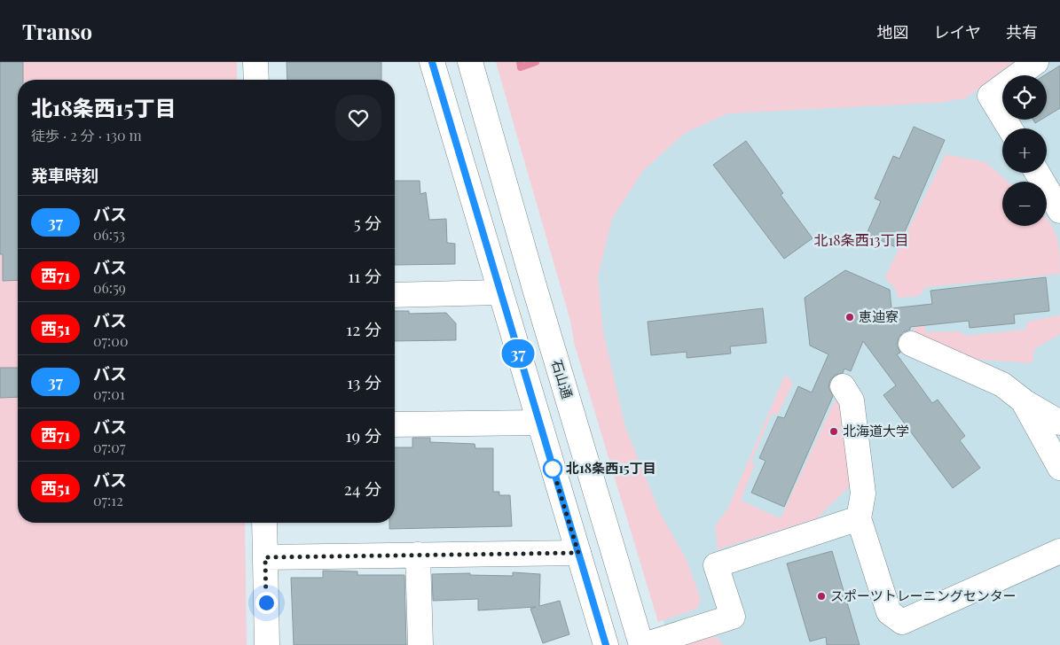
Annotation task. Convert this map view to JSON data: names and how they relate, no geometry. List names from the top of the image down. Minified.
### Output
{"streets":{"main road":["石山通"]},"districts":["北18条西13丁目"],"places":["恵迪寮","北海道大学","北18条西15丁目","スポーツトレーニングセンター"],"lines":["bus line 37"],"page":{"header":"Transo","nav":["地図","レイヤ","共有"],"on_map":"37","map_buttons":["+","−"],"heading":[["北18条西15丁目","徒歩 · 2 分 · 130 m"],"発車時刻"],"list":[{"mark":"37","name":"バス","note":"06:53","value":"5 分"},{"mark":"西71","name":"バス","note":"06:59","value":"11 分"},{"mark":"西51","name":"バス","note":"07:00","value":"12 分"},{"mark":"37","name":"バス","note":"07:01","value":"13 分"},{"mark":"西71","name":"バス","note":"07:07","value":"19 分"},{"mark":"西51","name":"バス","note":"07:12","value":"24 分"}]}}
